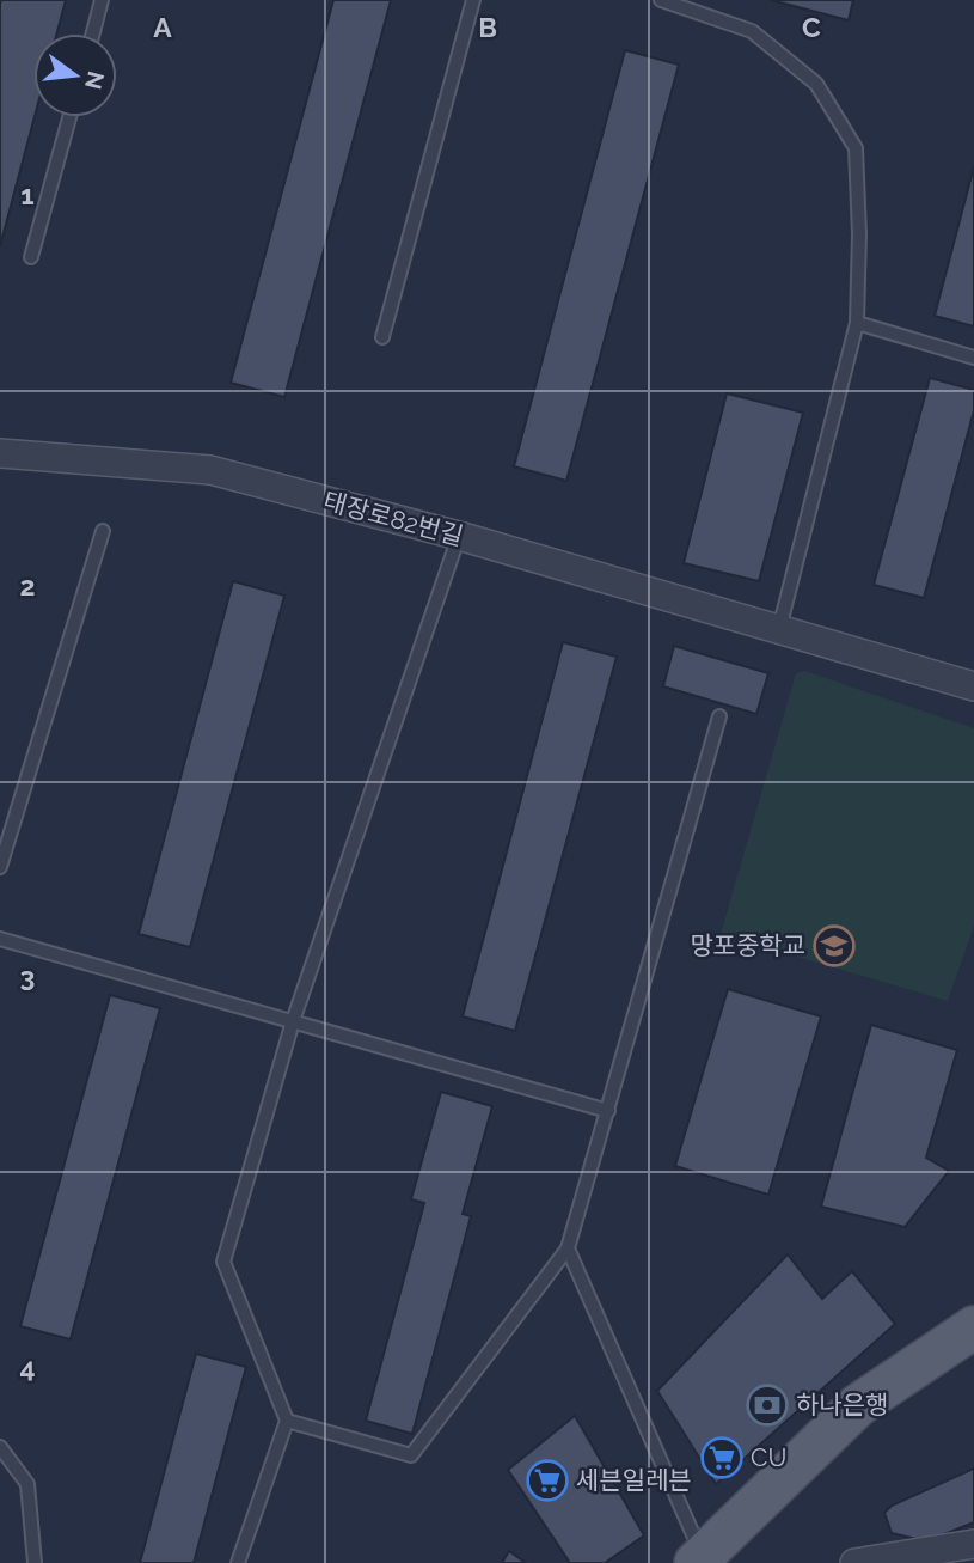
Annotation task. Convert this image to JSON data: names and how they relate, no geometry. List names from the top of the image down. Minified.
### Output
{"streets":{"street":["태장로82번길"]},"places":{"school or university":["망포중학교"],"bank":["하나은행"],"supermarket":["CU","세븐일레븐"]},"north":"right","grid":{"columns":["A","B","C"],"rows":["1","2","3","4"]}}
